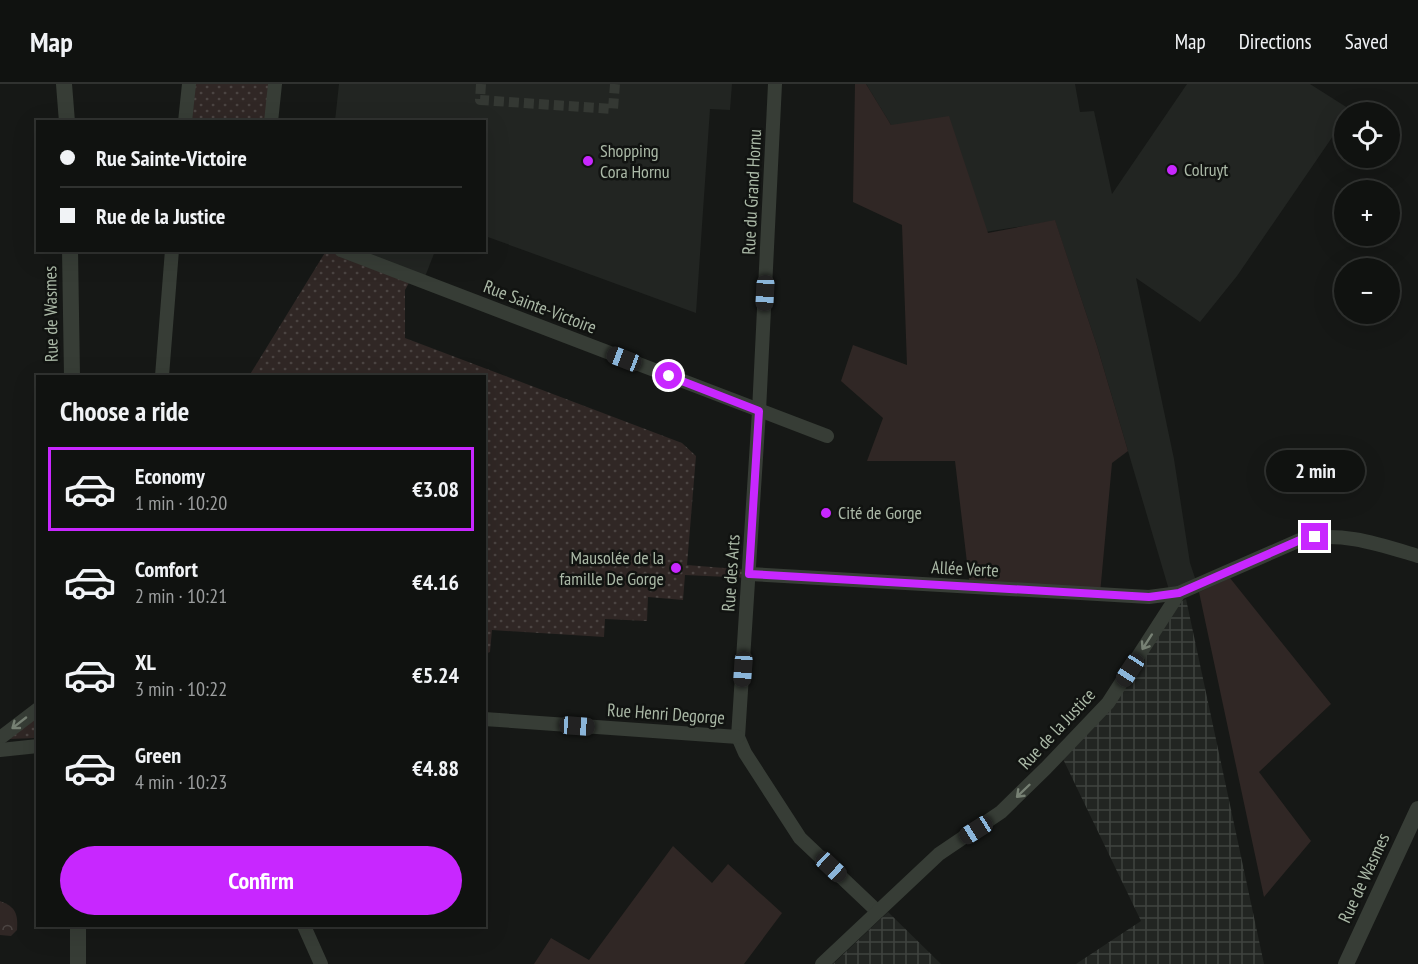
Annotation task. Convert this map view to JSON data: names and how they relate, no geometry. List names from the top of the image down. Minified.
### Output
{"streets":{"street":["Rue du Grand Hornu","Rue Sainte-Victoire","Rue de Wasmes","Allée Verte","Rue des Arts","Rue Henri Degorge","Rue de la Justice"]},"crossings":[["Rue du Grand Hornu","Rue Sainte-Victoire"],["Rue du Grand Hornu","Rue des Arts"],["Rue Sainte-Victoire","Rue des Arts"],["Allée Verte","Rue des Arts"],["Allée Verte","Rue de la Justice"],["Rue des Arts","Rue Henri Degorge"]],"one_way":["Rue de la Justice"],"places":["Shopping Cora Hornu","Colruyt","Cité de Gorge","Mausolée de la famille De Gorge"],"page":{"header":"Map","nav":["Map","Directions","Saved"],"map_buttons":["+","−"],"banner":["Rue Sainte-Victoire","Rue de la Justice"],"heading":"Choose a ride","list":[{"name":"Economy","note":"1 min · 10:20","value":"€3.08"},{"name":"Comfort","note":"2 min · 10:21","value":"€4.16"},{"name":"XL","note":"3 min · 10:22","value":"€5.24"},{"name":"Green","note":"4 min · 10:23","value":"€4.88"}],"bubble":"2 min","buttons":"Confirm"}}
